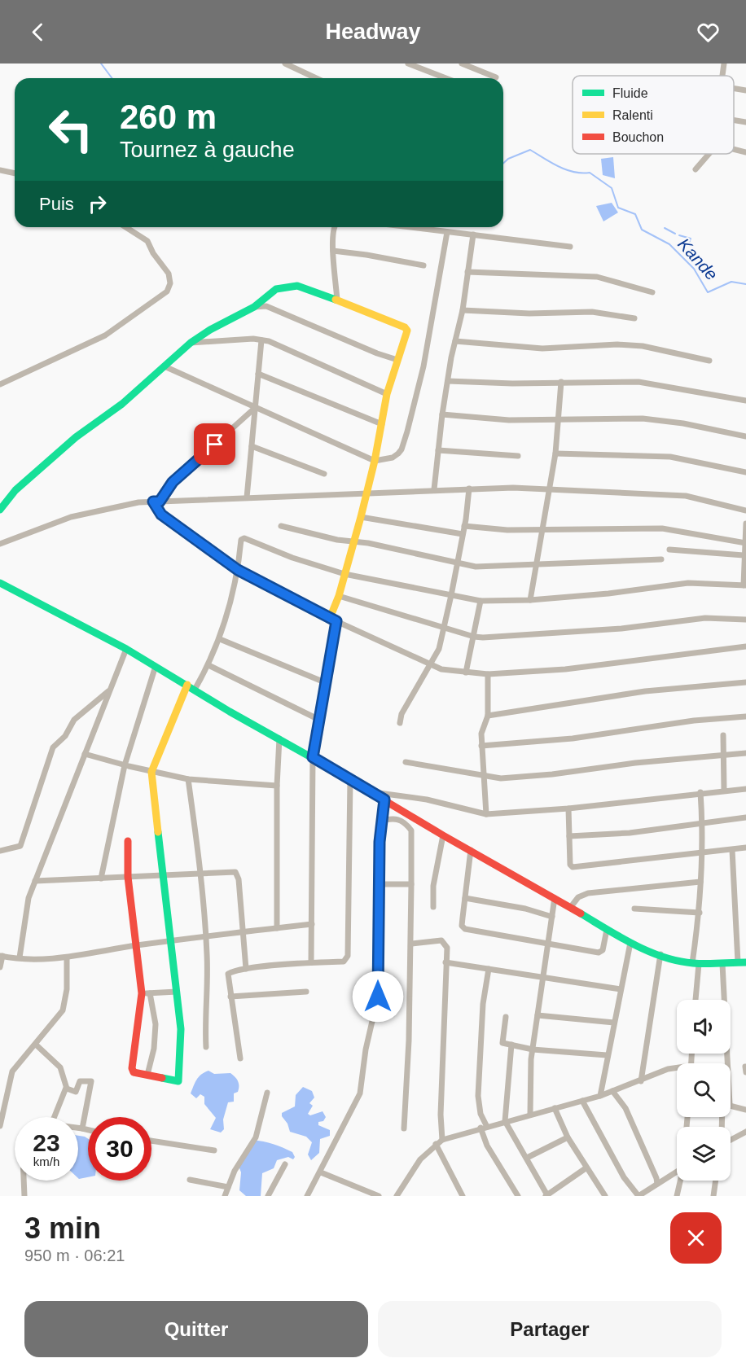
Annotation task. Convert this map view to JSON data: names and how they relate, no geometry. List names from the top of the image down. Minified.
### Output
{"water":["Kande"],"legend":["Fluide","Ralenti","Bouchon"],"page":{"header":"Headway","turn":["260 m","Tournez à gauche"],"then":"Puis","speed":"23 km/h","limit":"30","heading":["3 min","950 m · 06:21"],"buttons":["Quitter","Partager"]}}
